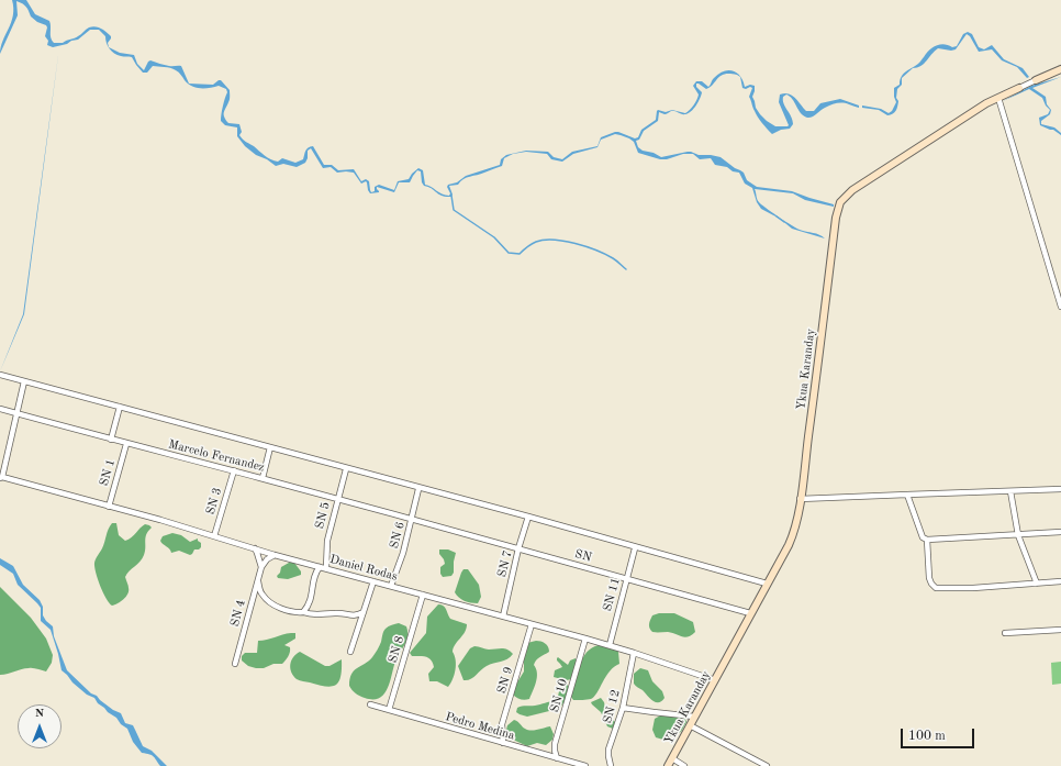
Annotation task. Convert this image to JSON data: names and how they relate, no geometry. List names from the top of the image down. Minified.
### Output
{"streets":{"street":["Ykua Karanday","Marcelo Fernandez","SN 1","SN 3","SN 5","SN 6","SN","SN 7","Daniel Rodas","SN 11","SN 4","SN 8","SN 9","SN 10","SN 12","Pedro Medina"]},"crossings":[["Ykua Karanday","SN"],["Ykua Karanday","Daniel Rodas"],["Marcelo Fernandez","SN 1"],["Marcelo Fernandez","SN 3"],["Marcelo Fernandez","SN 5"],["Marcelo Fernandez","SN 6"],["Marcelo Fernandez","SN"],["SN 1","Daniel Rodas"],["SN 3","Daniel Rodas"],["SN 5","Daniel Rodas"],["SN 6","SN"],["SN 6","Daniel Rodas"],["SN","SN 7"],["SN","SN 11"],["SN 7","Daniel Rodas"],["Daniel Rodas","SN 11"],["Daniel Rodas","SN 4"],["Daniel Rodas","SN 8"],["Daniel Rodas","SN 9"],["Daniel Rodas","SN 10"],["Daniel Rodas","SN 12"],["SN 8","Pedro Medina"],["SN 9","Pedro Medina"],["SN 10","Pedro Medina"]],"scale_bar":"100 m","north":"top"}
